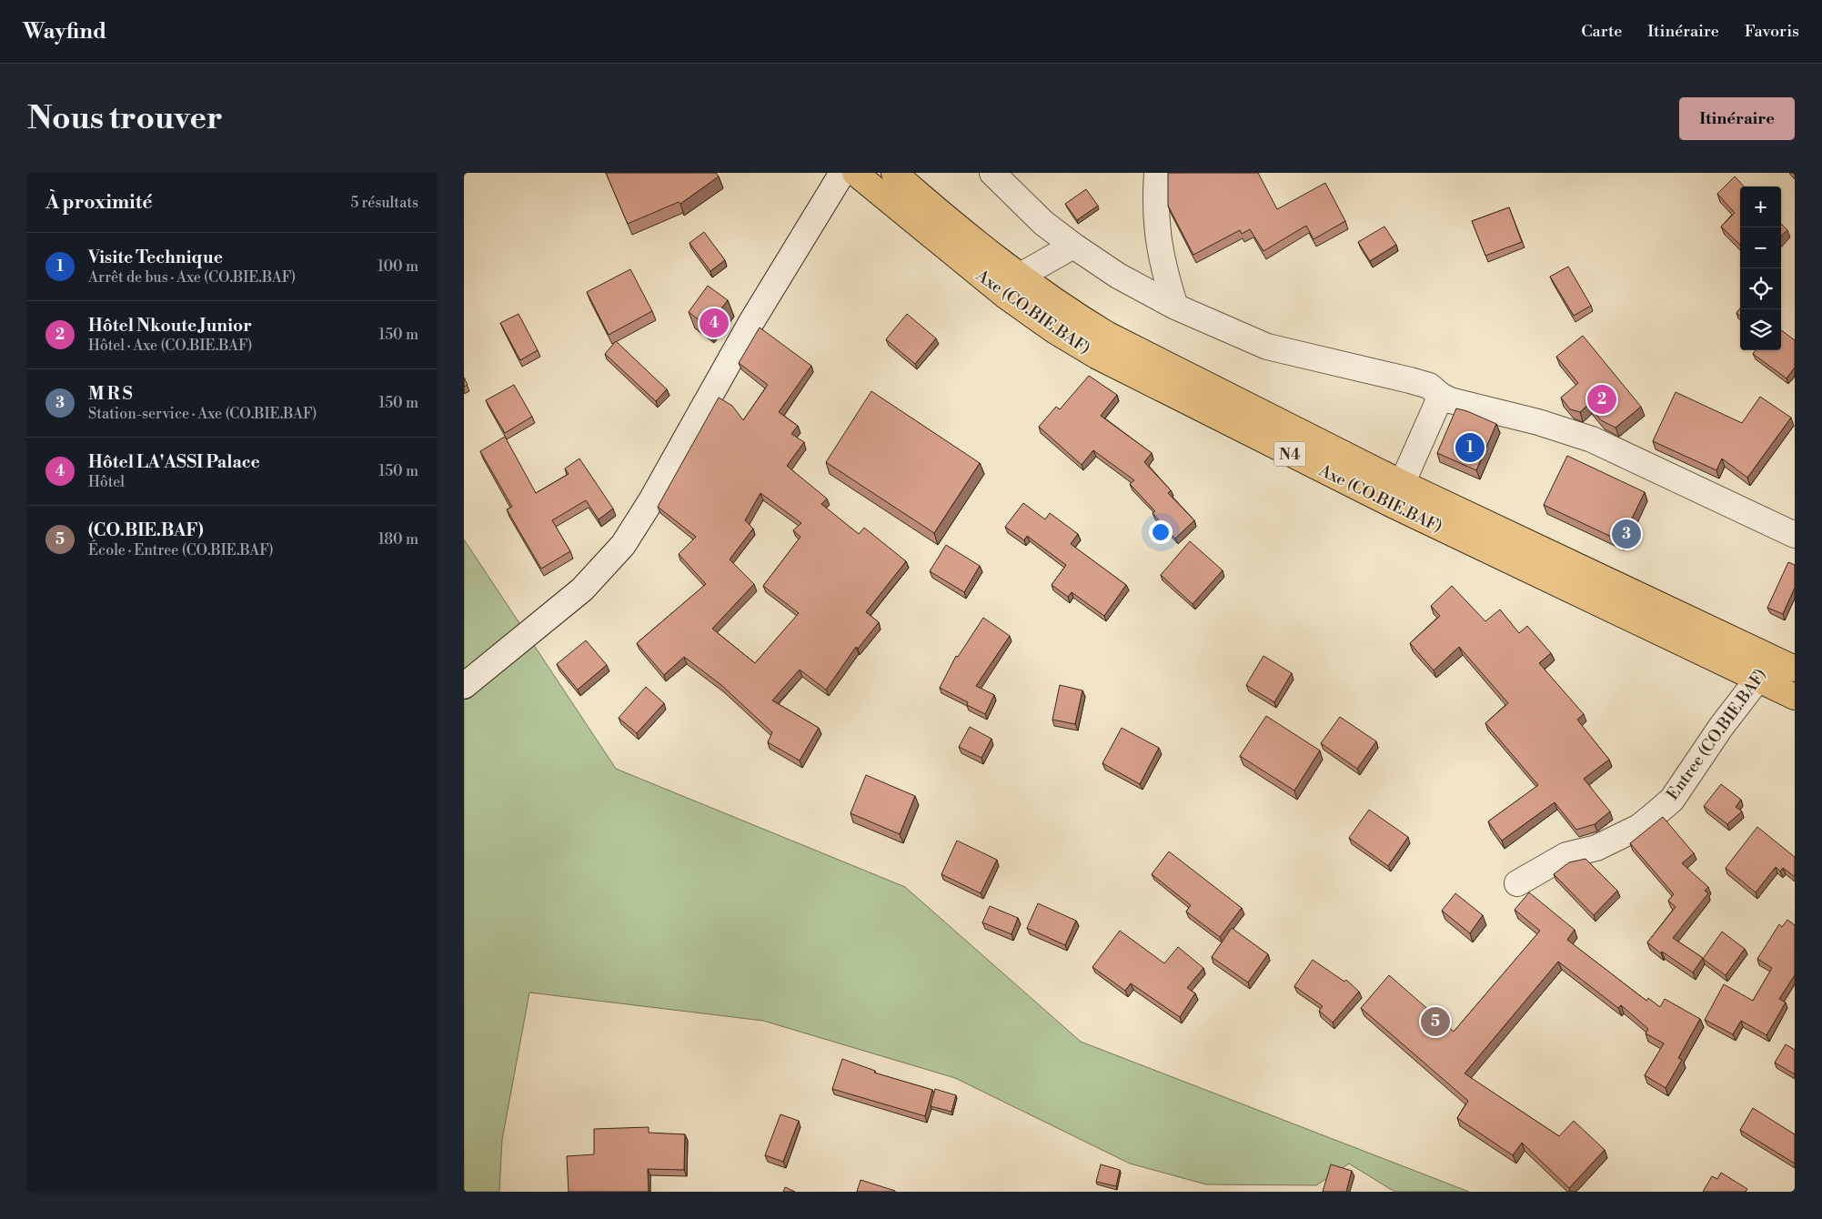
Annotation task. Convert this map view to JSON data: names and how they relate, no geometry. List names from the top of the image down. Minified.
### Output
{"streets":{"highway":["Axe (CO.BIE.BAF)","N4"],"street":["Entree (CO.BIE.BAF)"]},"crossings":[["Axe (CO.BIE.BAF)","Entree (CO.BIE.BAF)"]],"page":{"header":"Wayfind","nav":["Carte","Itinéraire","Favoris"],"buttons":"Itinéraire","title":"Nous trouver","heading":["À proximité","5 résultats"],"map_buttons":["+","−"],"list":[{"mark":"1","name":"Visite Technique","note":"Arrêt de bus · Axe (CO.BIE.BAF)","value":"100 m"},{"mark":"2","name":"Hôtel Nkoute Junior","note":"Hôtel · Axe (CO.BIE.BAF)","value":"150 m"},{"mark":"3","name":"M R S","note":"Station-service · Axe (CO.BIE.BAF)","value":"150 m"},{"mark":"4","name":"Hôtel LA'ASSI Palace","note":"Hôtel","value":"150 m"},{"mark":"5","name":"(CO.BIE.BAF)","note":"École · Entree (CO.BIE.BAF)","value":"180 m"}],"pins":["4","2","1","3","5"]}}
